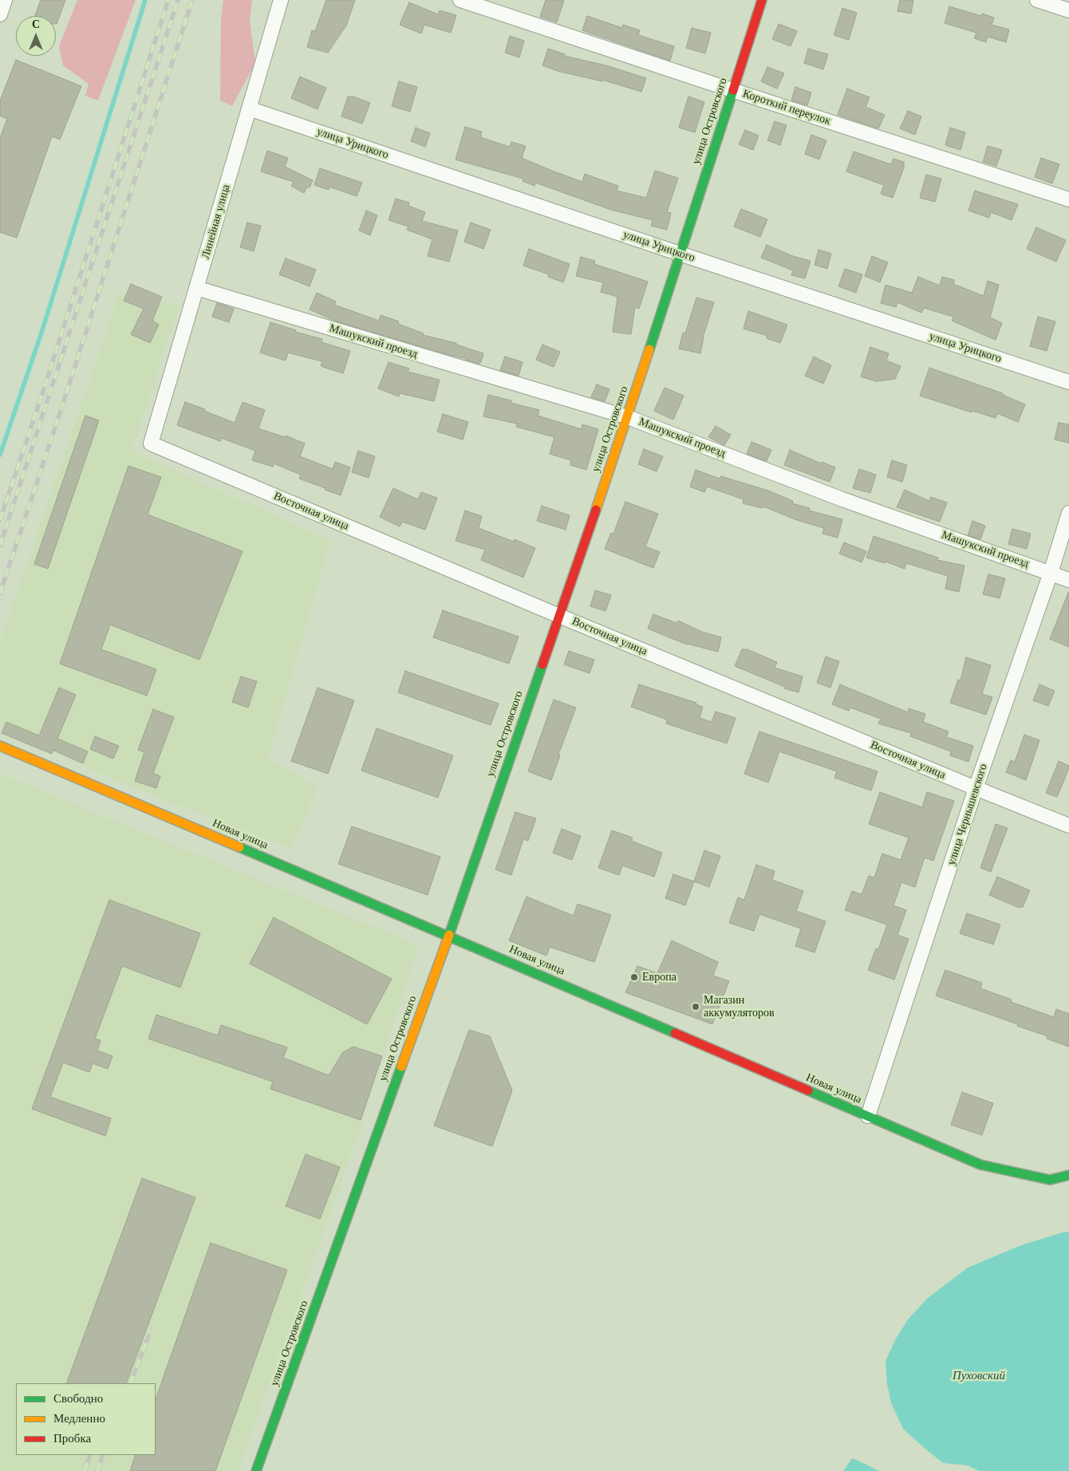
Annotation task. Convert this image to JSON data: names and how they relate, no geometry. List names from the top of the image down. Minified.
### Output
{"streets":{"street":["Короткий переулок","улица Островского","улица Урицкого","Линейная улица","Машукский проезд","Восточная улица","улица Чернышевского","Новая улица"]},"crossings":[["Короткий переулок","улица Островского"],["улица Островского","улица Урицкого"],["улица Островского","Машукский проезд"],["улица Островского","Восточная улица"],["улица Островского","Новая улица"],["улица Урицкого","Линейная улица"],["Линейная улица","Машукский проезд"],["Линейная улица","Восточная улица"],["Машукский проезд","улица Чернышевского"],["Восточная улица","улица Чернышевского"],["улица Чернышевского","Новая улица"]],"water":["Пуховский"],"places":["Европа","Магазин аккумуляторов"],"legend":["Свободно","Медленно","Пробка"],"north":"top"}
